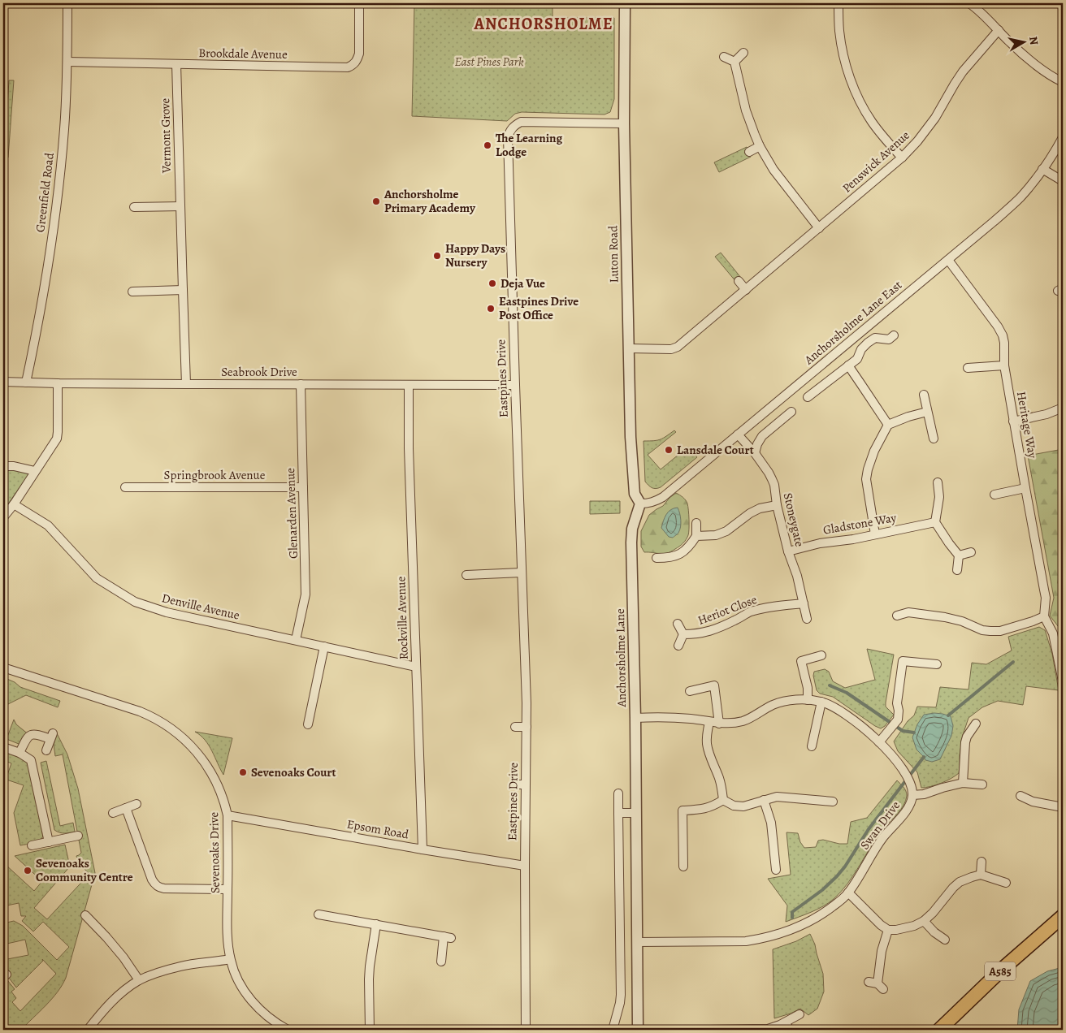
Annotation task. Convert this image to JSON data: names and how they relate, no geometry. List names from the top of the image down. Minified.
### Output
{"streets":{"highway":["A585"],"street":["Brookdale Avenue","Vermont Grove","Penswick Avenue","Greenfield Road","Luton Road","Anchorsholme Lane East","Seabrook Drive","Eastpines Drive","Heritage Way","Springbrook Avenue","Glenarden Avenue","Stoneygate","Gladstone Way","Denville Avenue","Heriot Close","Rockville Avenue","Anchorsholme Lane","Swan Drive","Epsom Road","Sevenoaks Drive"]},"crossings":[["Brookdale Avenue","Vermont Grove"],["Brookdale Avenue","Greenfield Road"],["Vermont Grove","Seabrook Drive"],["Penswick Avenue","Luton Road"],["Greenfield Road","Seabrook Drive"],["Luton Road","Anchorsholme Lane East"],["Luton Road","Eastpines Drive"],["Luton Road","Anchorsholme Lane"],["Anchorsholme Lane East","Heritage Way"],["Anchorsholme Lane East","Stoneygate"],["Anchorsholme Lane East","Anchorsholme Lane"],["Seabrook Drive","Eastpines Drive"],["Seabrook Drive","Glenarden Avenue"],["Seabrook Drive","Rockville Avenue"],["Eastpines Drive","Epsom Road"],["Springbrook Avenue","Glenarden Avenue"],["Glenarden Avenue","Denville Avenue"],["Stoneygate","Gladstone Way"],["Stoneygate","Heriot Close"],["Denville Avenue","Rockville Avenue"],["Rockville Avenue","Epsom Road"],["Anchorsholme Lane","Swan Drive"],["Epsom Road","Sevenoaks Drive"]],"districts":["ANCHORSHOLME"],"parks":["East Pines Park"],"places":["The Learning Lodge","Anchorsholme Primary Academy","Happy Days Nursery","Deja Vue","Eastpines Drive Post Office","Lansdale Court","Sevenoaks Court","Sevenoaks Community Centre"],"north":"right"}
